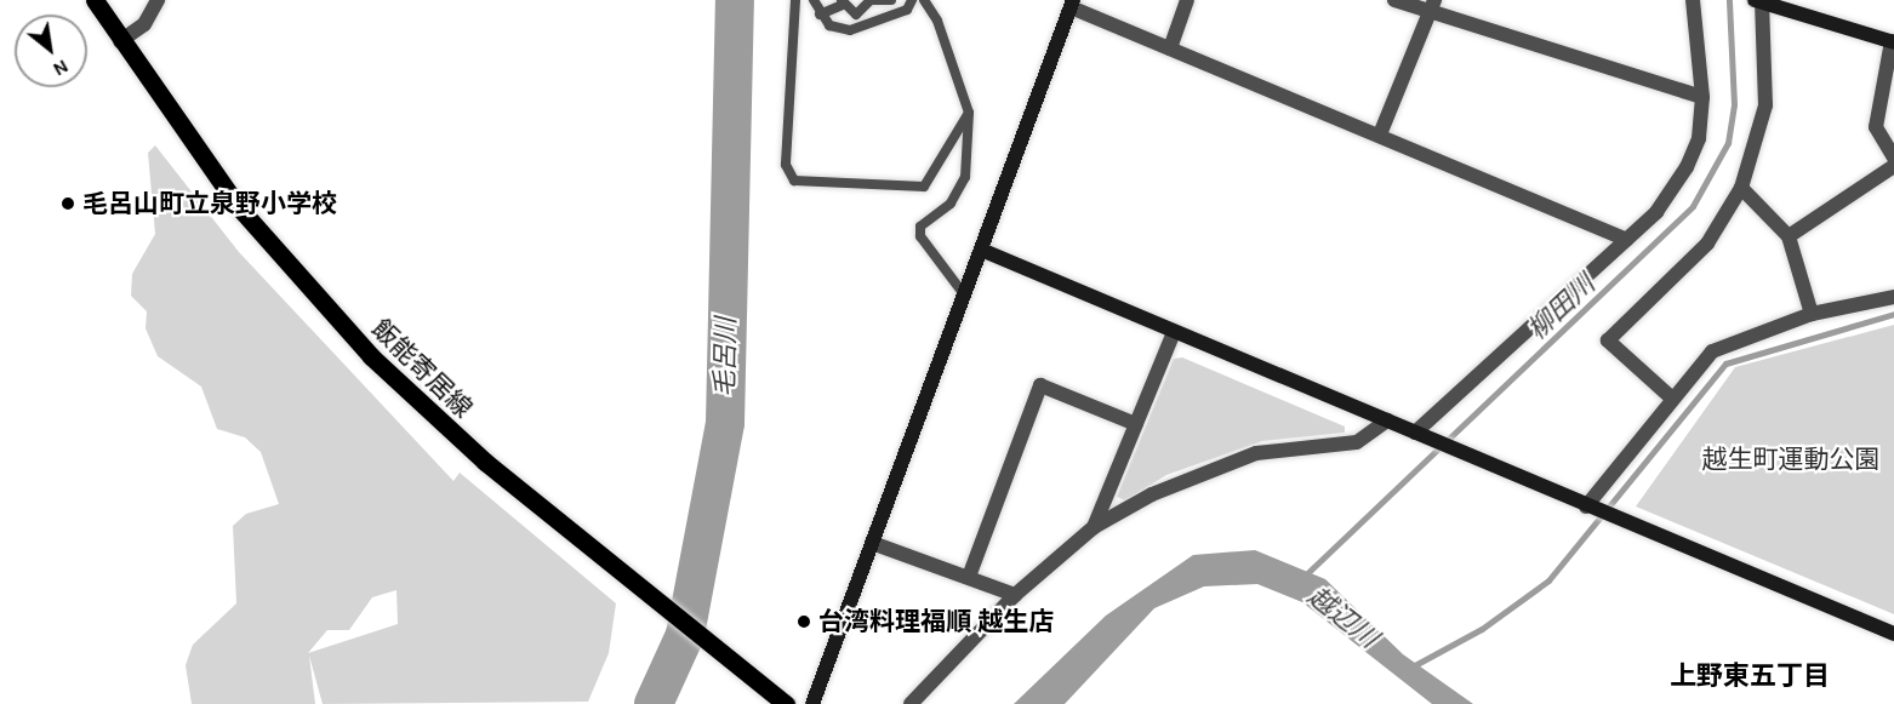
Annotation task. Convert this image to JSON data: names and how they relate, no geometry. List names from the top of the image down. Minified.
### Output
{"streets":{"main road":["飯能寄居線"]},"districts":["上野東五丁目"],"water":["柳田川","毛呂川","越辺川"],"parks":["越生町運動公園"],"places":["毛呂山町立泉野小学校","台湾料理福順 越生店"],"north":"bottom right"}
